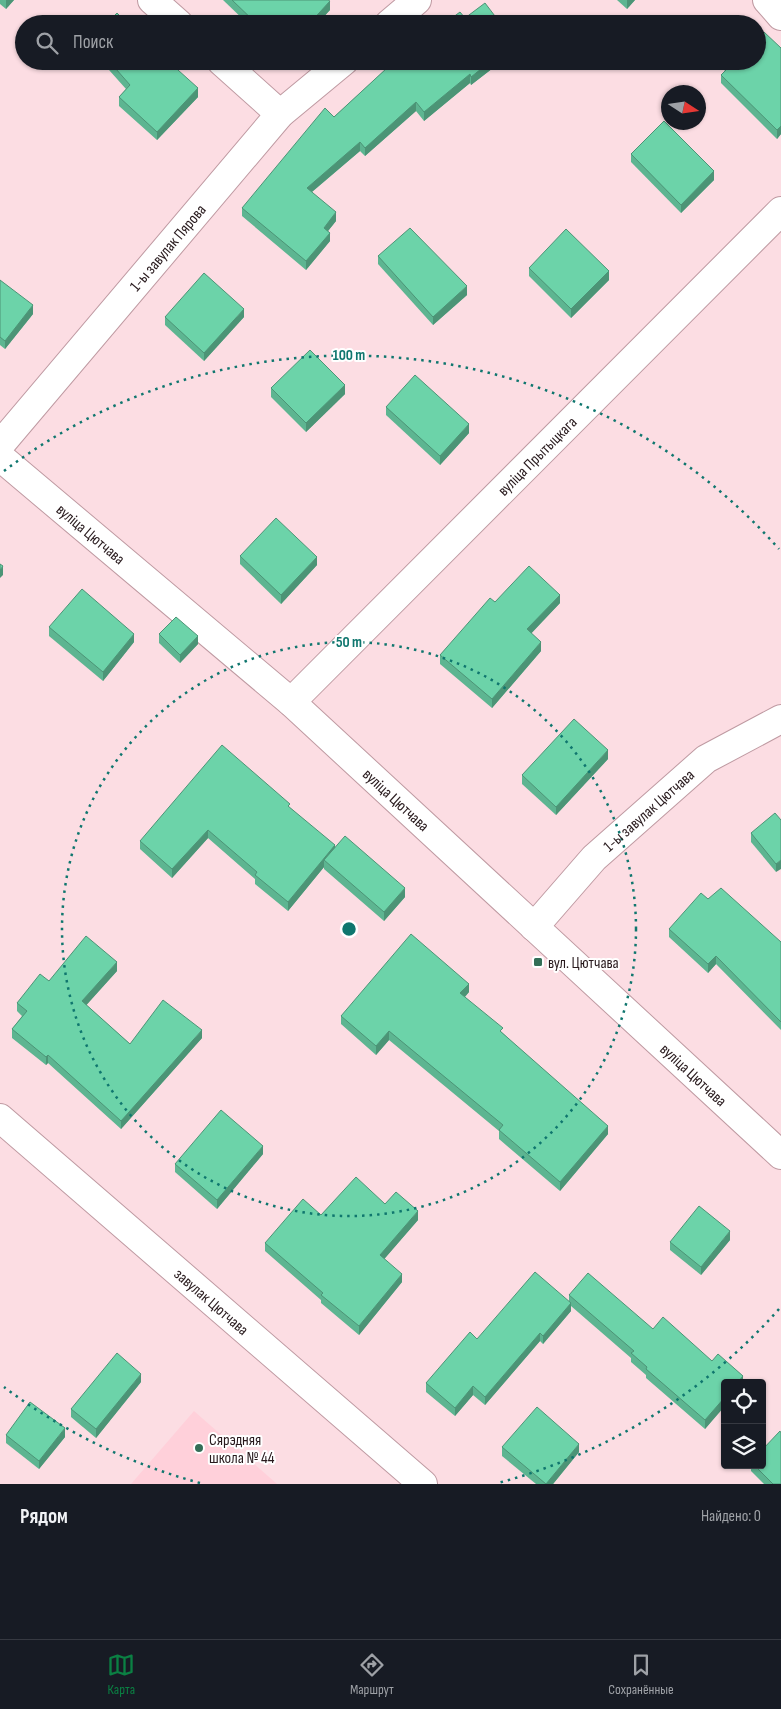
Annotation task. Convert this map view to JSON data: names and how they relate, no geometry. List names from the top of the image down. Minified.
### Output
{"streets":{"street":["1-ы завулак Пярова","вуліца Прытыцкага","вуліца Цютчава","1-ы завулак Цютчава","завулак Цютчава"]},"crossings":[["вуліца Прытыцкага","вуліца Цютчава"],["вуліца Цютчава","1-ы завулак Цютчава"]],"places":{"transit":["вул. Цютчава"],"other":["Сярэдняя школа № 44"]},"north":"right","page":{"search":"Поиск","heading":["Рядом","Найдено: 0"],"nav":["Карта","Маршрут","Сохранённые"]},"rings":["100 m","50 m"]}
